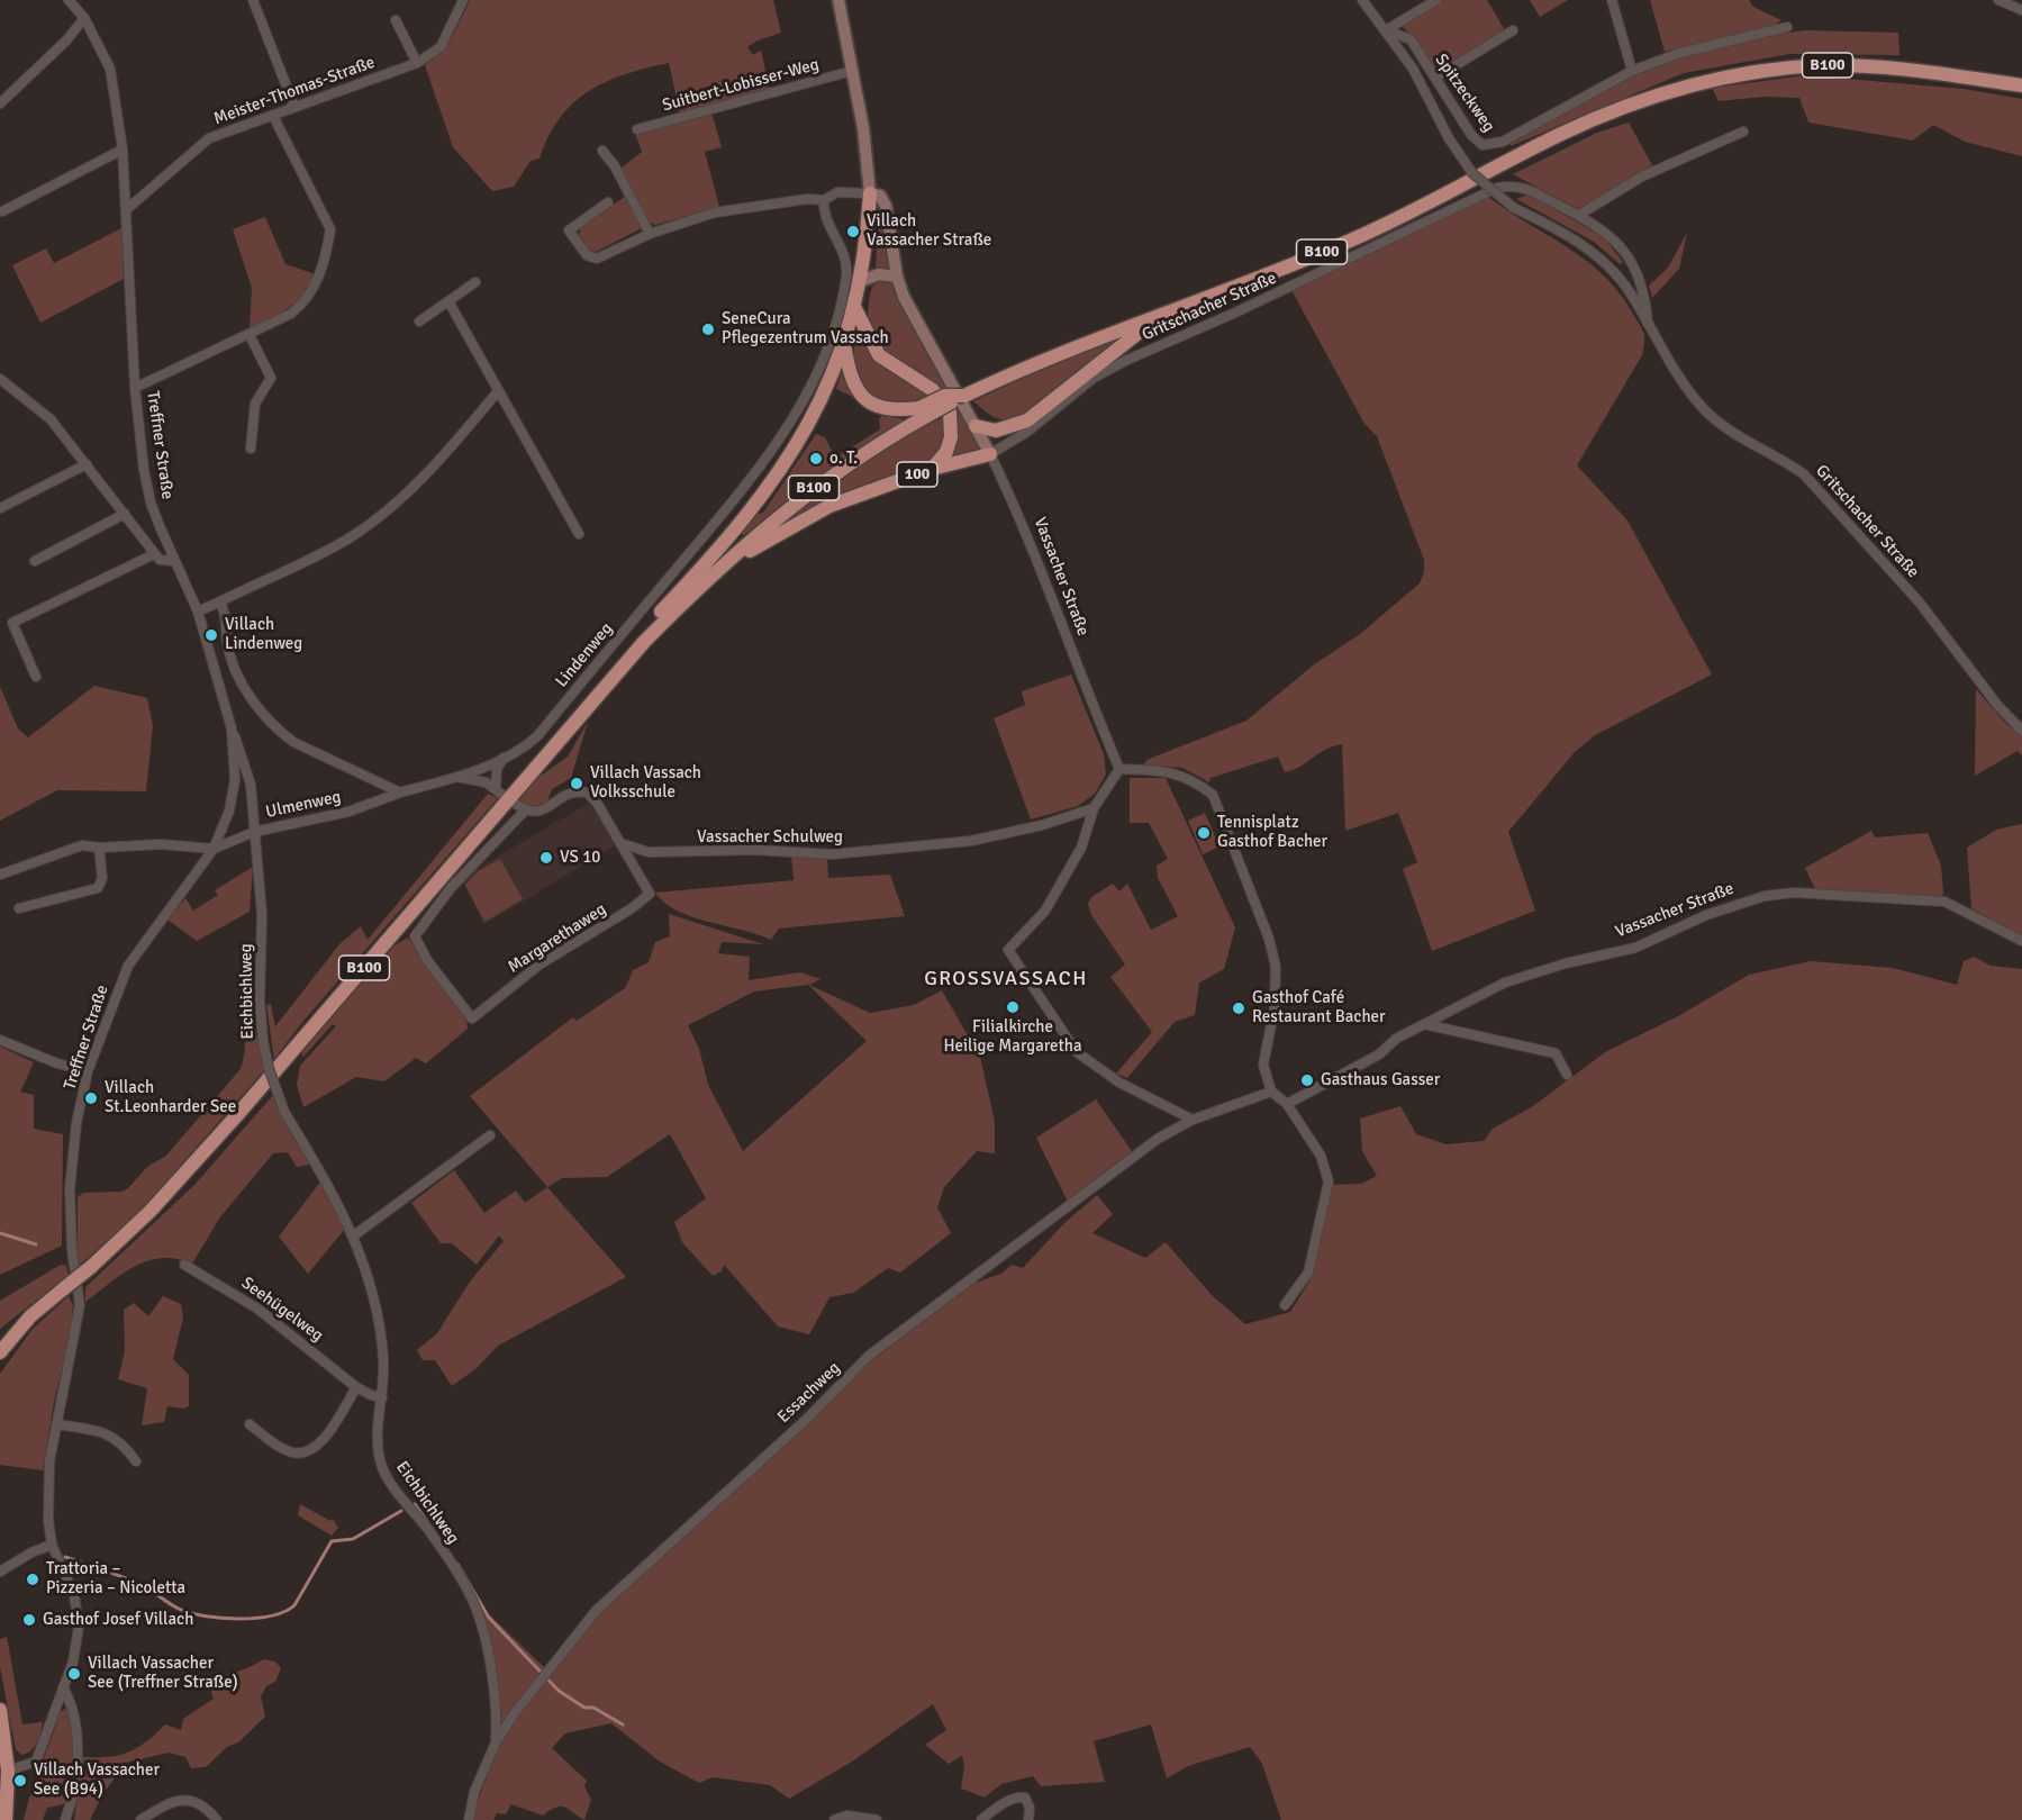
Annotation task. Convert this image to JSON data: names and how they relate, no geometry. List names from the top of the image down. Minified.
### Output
{"streets":{"main road":["B100","100","Vassacher Straße"],"street":["Suitbert-Lobisser-Weg","Meister-Thomas-Straße","Spitzeckweg","Gritschacher Straße","Treffner Straße","Lindenweg","Ulmenweg","Vassacher Schulweg","Margarethaweg","Eichbichlweg","Seehügelweg","Essachweg"]},"crossings":[["B100","100"],["Meister-Thomas-Straße","Treffner Straße"],["Spitzeckweg","Gritschacher Straße"],["Gritschacher Straße","100"],["Gritschacher Straße","Vassacher Straße"],["Treffner Straße","Ulmenweg"],["Treffner Straße","Eichbichlweg"],["100","Vassacher Straße"],["Lindenweg","Ulmenweg"],["Ulmenweg","Eichbichlweg"],["Vassacher Schulweg","Margarethaweg"],["Eichbichlweg","Seehügelweg"],["Eichbichlweg","Essachweg"]],"districts":["GROSSVASSACH"],"places":["Villach Vassacher Straße","SeneCura Pflegezentrum Vassach","o. T.","Villach Lindenweg","Villach Vassach Volksschule","Tennisplatz Gasthof Bacher","VS 10","Filialkirche Heilige Margaretha","Gasthof Café Restaurant Bacher","Gasthaus Gasser","Villach St.Leonharder See","Trattoria – Pizzeria – Nicoletta","Gasthof Josef Villach","Villach Vassacher See (Treffner Straße)","Villach Vassacher See (B94)"]}
